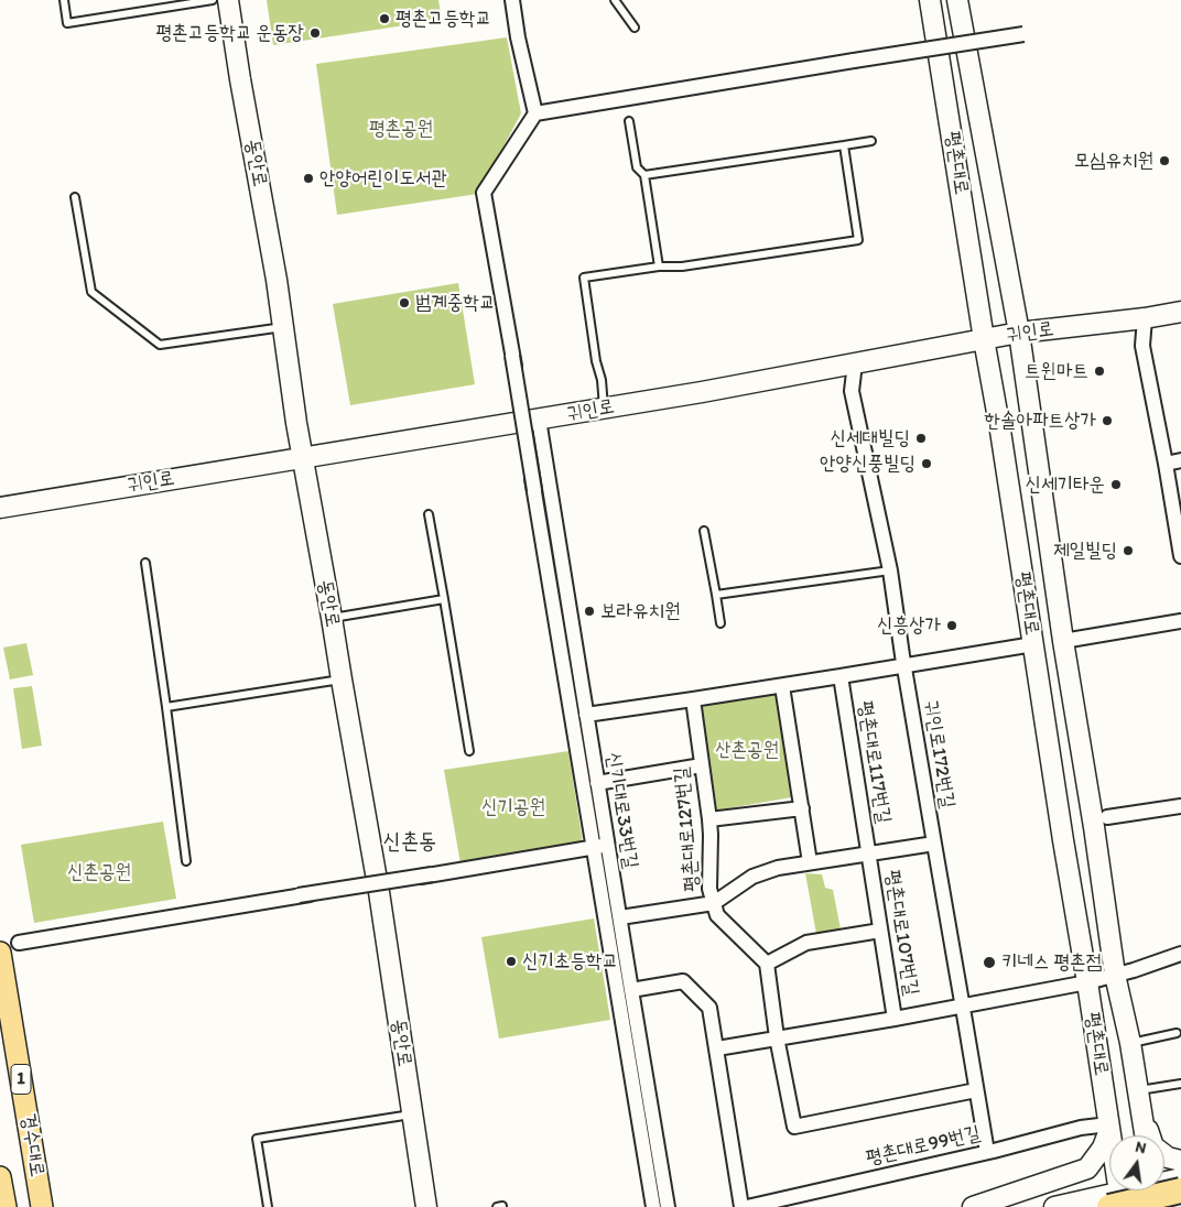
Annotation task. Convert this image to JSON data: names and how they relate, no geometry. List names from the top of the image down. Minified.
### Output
{"streets":{"main road":["1","경수대로"],"street":["동안로","평촌대로","귀인로","귀인로172번길","평촌대로117번길","신기대로33번길","평촌대로127번길","평촌대로107번길","평촌대로99번길"]},"crossings":[["동안로","귀인로"],["평촌대로","귀인로"],["평촌대로","평촌대로107번길"],["평촌대로","평촌대로99번길"],["귀인로","귀인로172번길"],["귀인로","신기대로33번길"],["귀인로172번길","평촌대로117번길"],["귀인로172번길","평촌대로107번길"],["귀인로172번길","평촌대로99번길"],["평촌대로117번길","평촌대로127번길"],["평촌대로117번길","평촌대로107번길"]],"districts":["신촌동"],"parks":["평촌공원","산촌공원","신기공원","신촌공원"],"places":["평촌고등학교","평촌고등학교 운동장","모심유치원","안양어린이도서관","범계중학교","트윈마트","한솔아파트상가","신세대빌딩","안양신풍빌딩","신세기타운","제일빌딩","보라유치원","신흥상가","신기초등학교","키네스 평촌점"],"north":"top"}
